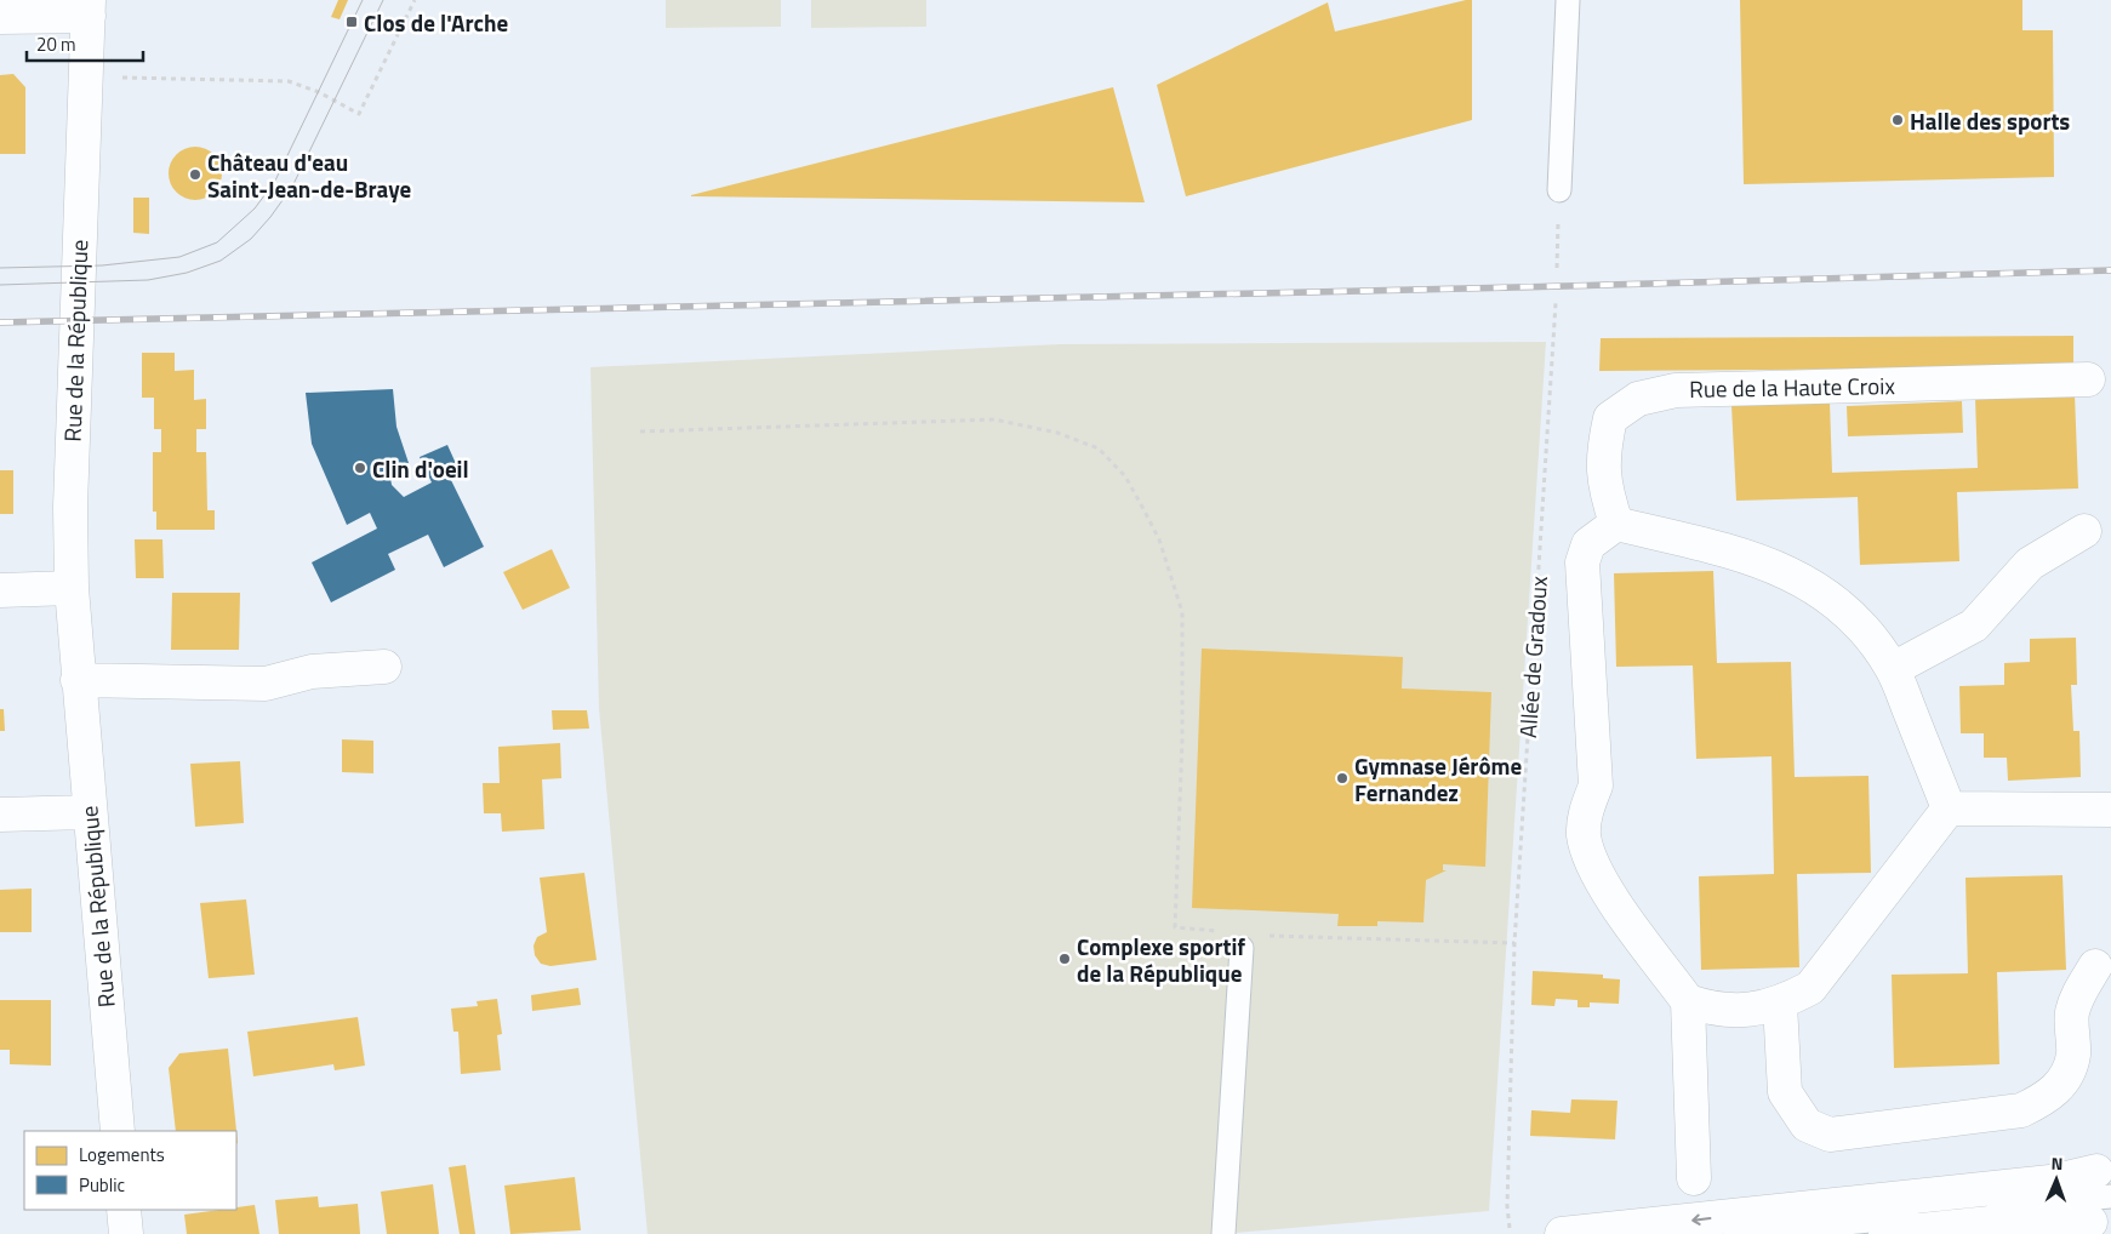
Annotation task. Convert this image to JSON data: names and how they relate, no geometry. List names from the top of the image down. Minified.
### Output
{"streets":{"street":["Rue de la République","Rue de la Haute Croix"],"path":["Allée de Gradoux"]},"places":{"transit":["Clos de l'Arche"],"other":["Halle des sports","Château d'eau Saint-Jean-de-Braye","Clin d'oeil","Gymnase Jérôme Fernandez","Complexe sportif de la République"]},"legend":["Logements","Public"],"scale_bar":"20 m","north":"top"}
